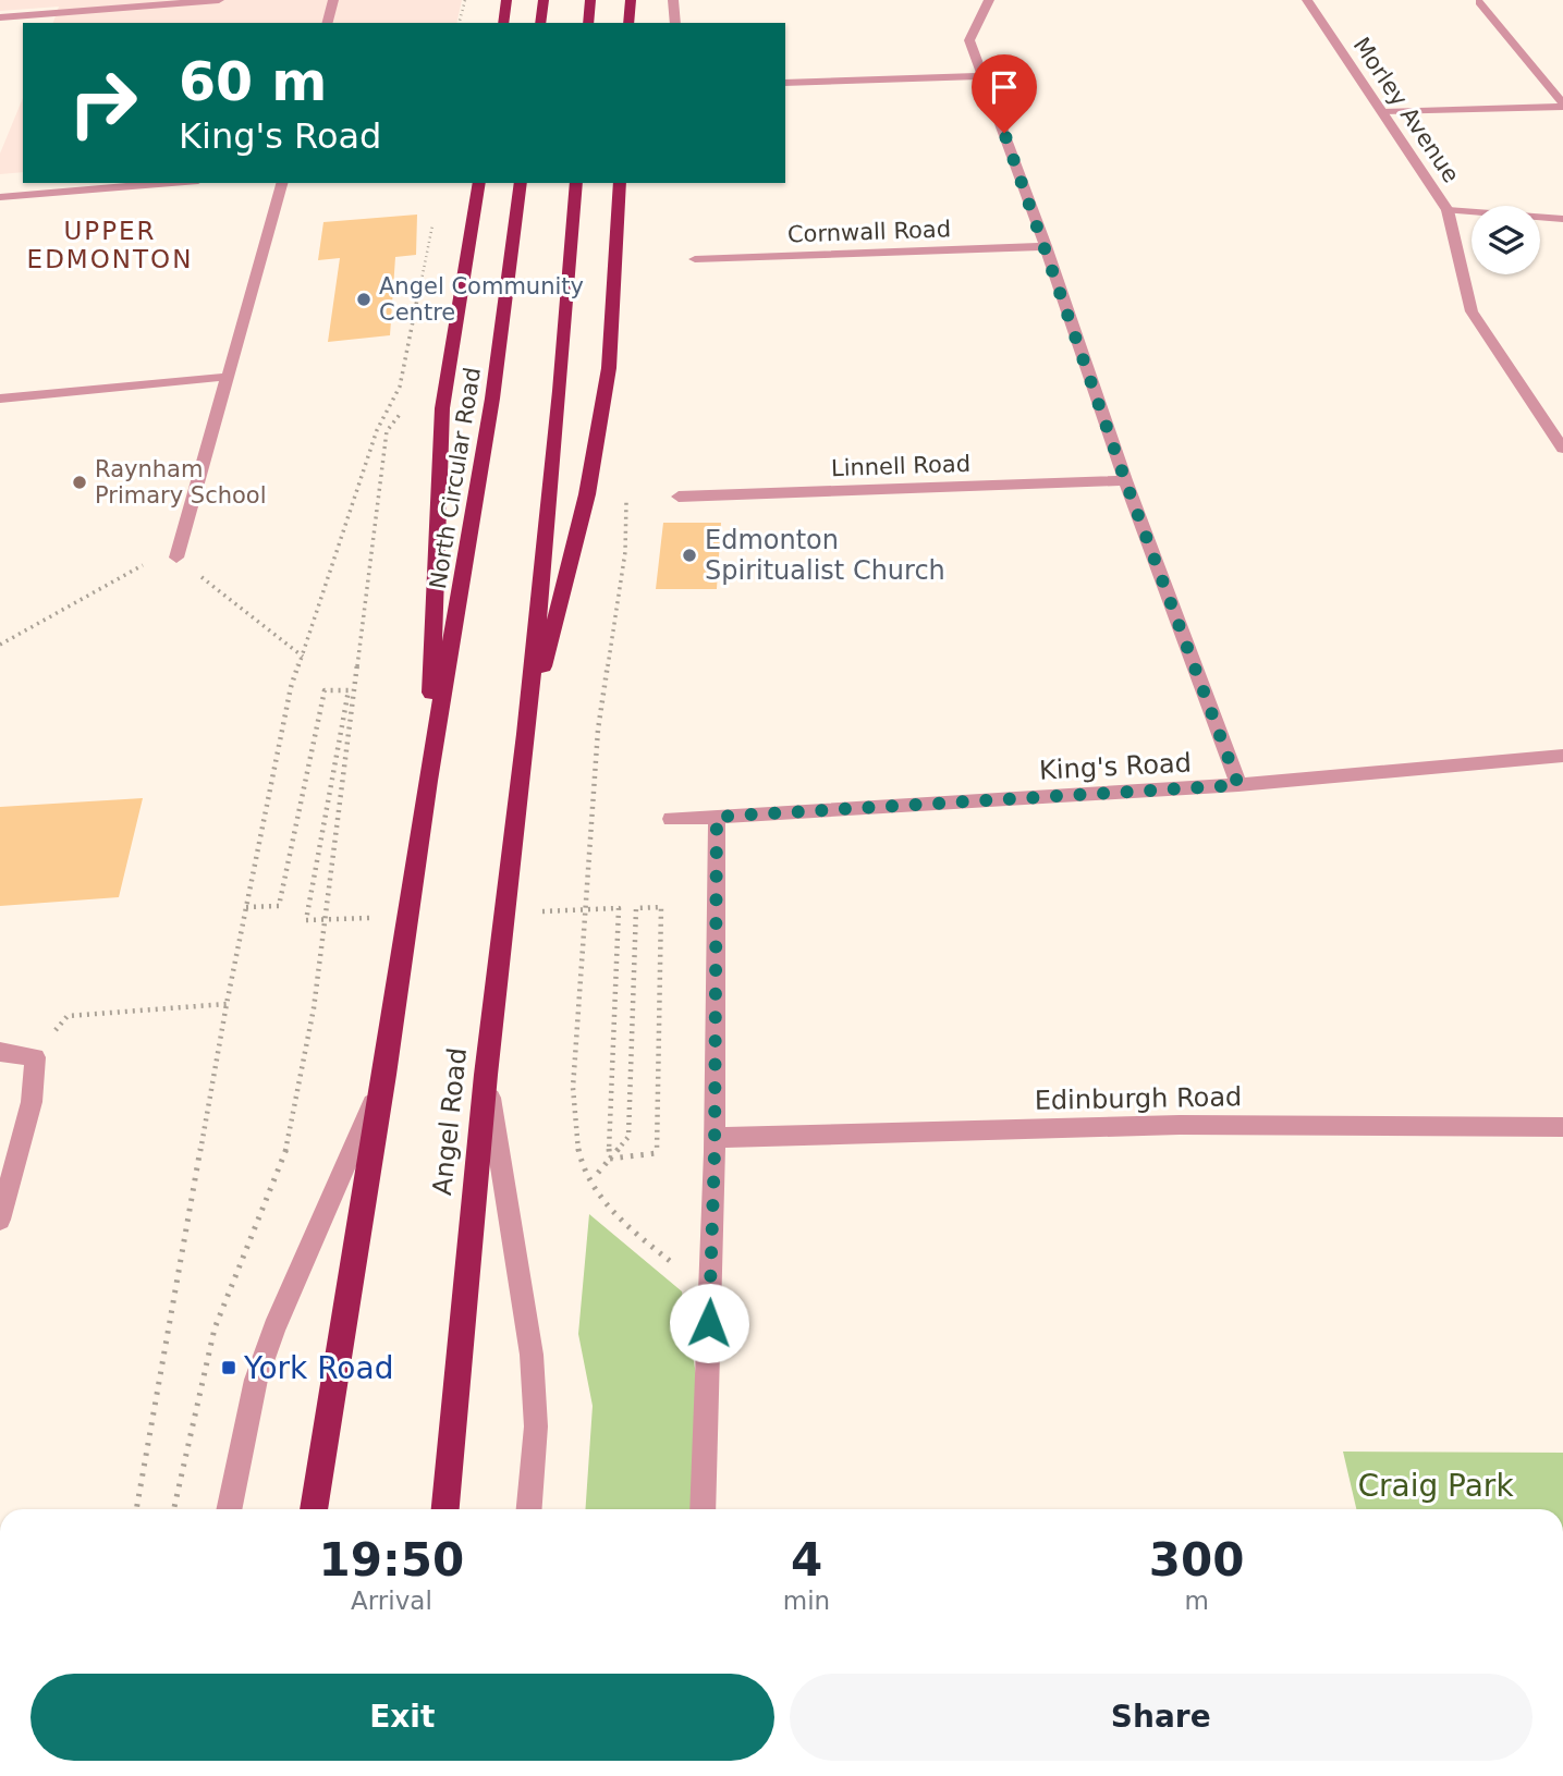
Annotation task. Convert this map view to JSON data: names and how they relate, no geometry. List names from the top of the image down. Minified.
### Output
{"streets":{"highway":["North Circular Road","Angel Road"],"street":["Morley Avenue","Cornwall Road","Linnell Road","King's Road","Edinburgh Road"]},"districts":["UPPER EDMONTON"],"parks":["Craig Park"],"places":{"other":["Angel Community Centre","Raynham Primary School","Edmonton Spiritualist Church"],"transit":["York Road"]},"page":{"turn":["60 m","King's Road"],"eta":["19:50","Arrival","4","min","300","m"],"buttons":["Exit","Share"]}}
